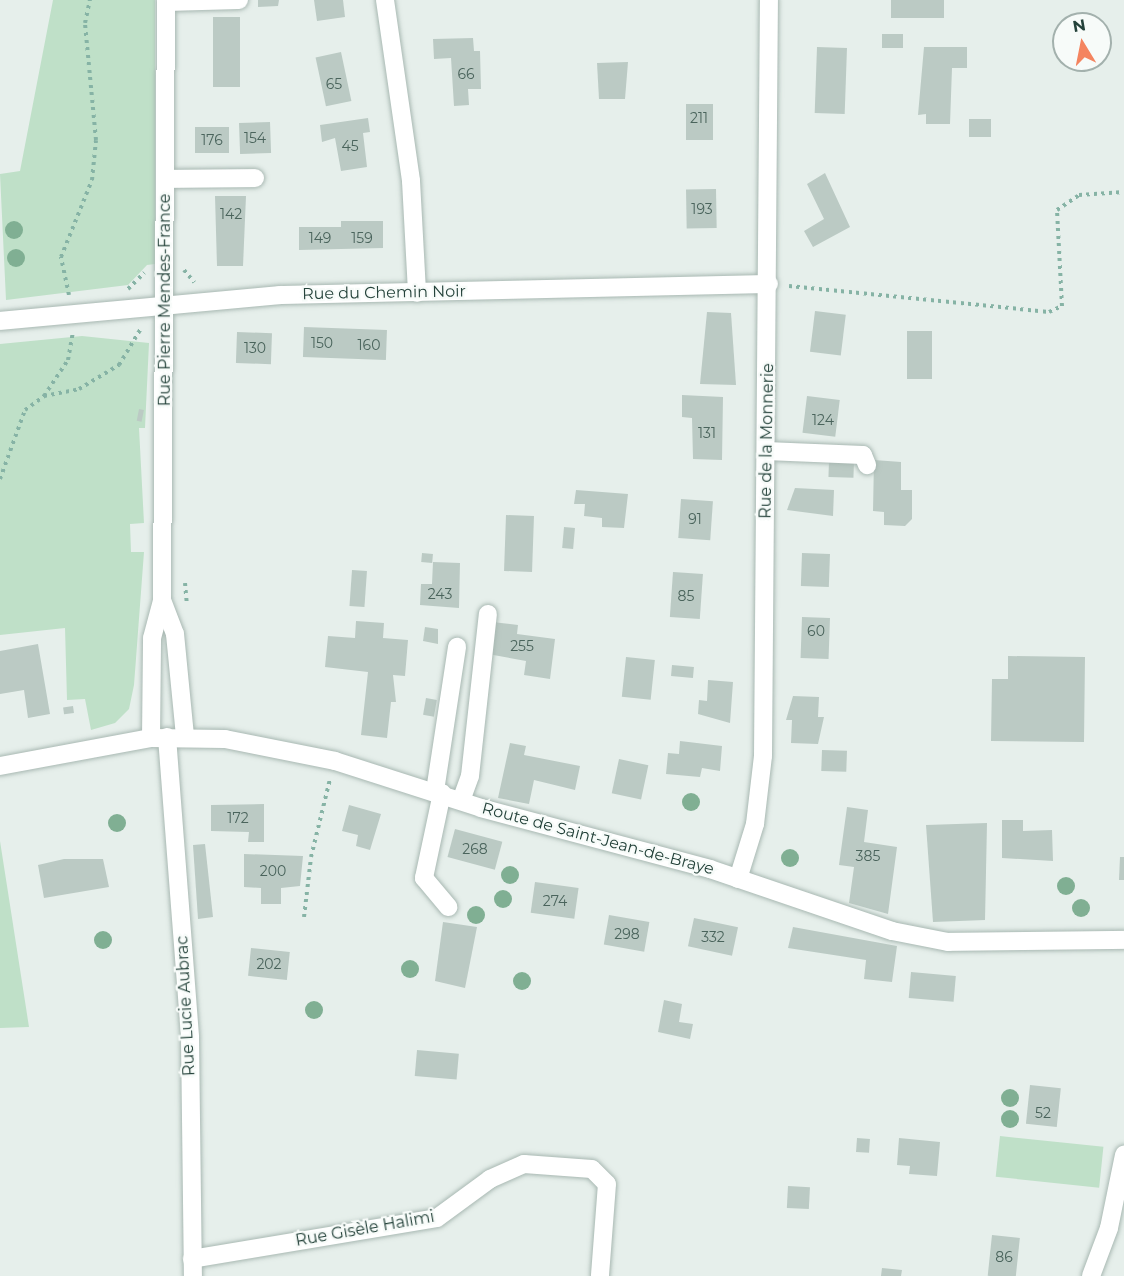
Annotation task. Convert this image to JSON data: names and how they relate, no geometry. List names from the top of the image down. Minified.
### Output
{"streets":{"street":["Rue du Chemin Noir","Rue Pierre Mendes-France","Rue de la Monnerie","Route de Saint-Jean-de-Braye","Rue Lucie Aubrac","Rue Gisèle Halimi"]},"crossings":[["Rue du Chemin Noir","Rue Pierre Mendes-France"],["Rue du Chemin Noir","Rue de la Monnerie"],["Rue Pierre Mendes-France","Route de Saint-Jean-de-Braye"],["Rue Pierre Mendes-France","Rue Lucie Aubrac"],["Rue de la Monnerie","Route de Saint-Jean-de-Braye"],["Route de Saint-Jean-de-Braye","Rue Lucie Aubrac"],["Rue Lucie Aubrac","Rue Gisèle Halimi"]],"house_numbers":["66","65","211","154","176","45","193","142","149","159","150","160","130","124","131","91","243","85","60","255","172","268","385","200","274","298","332","202","52","86"],"north":"top"}
